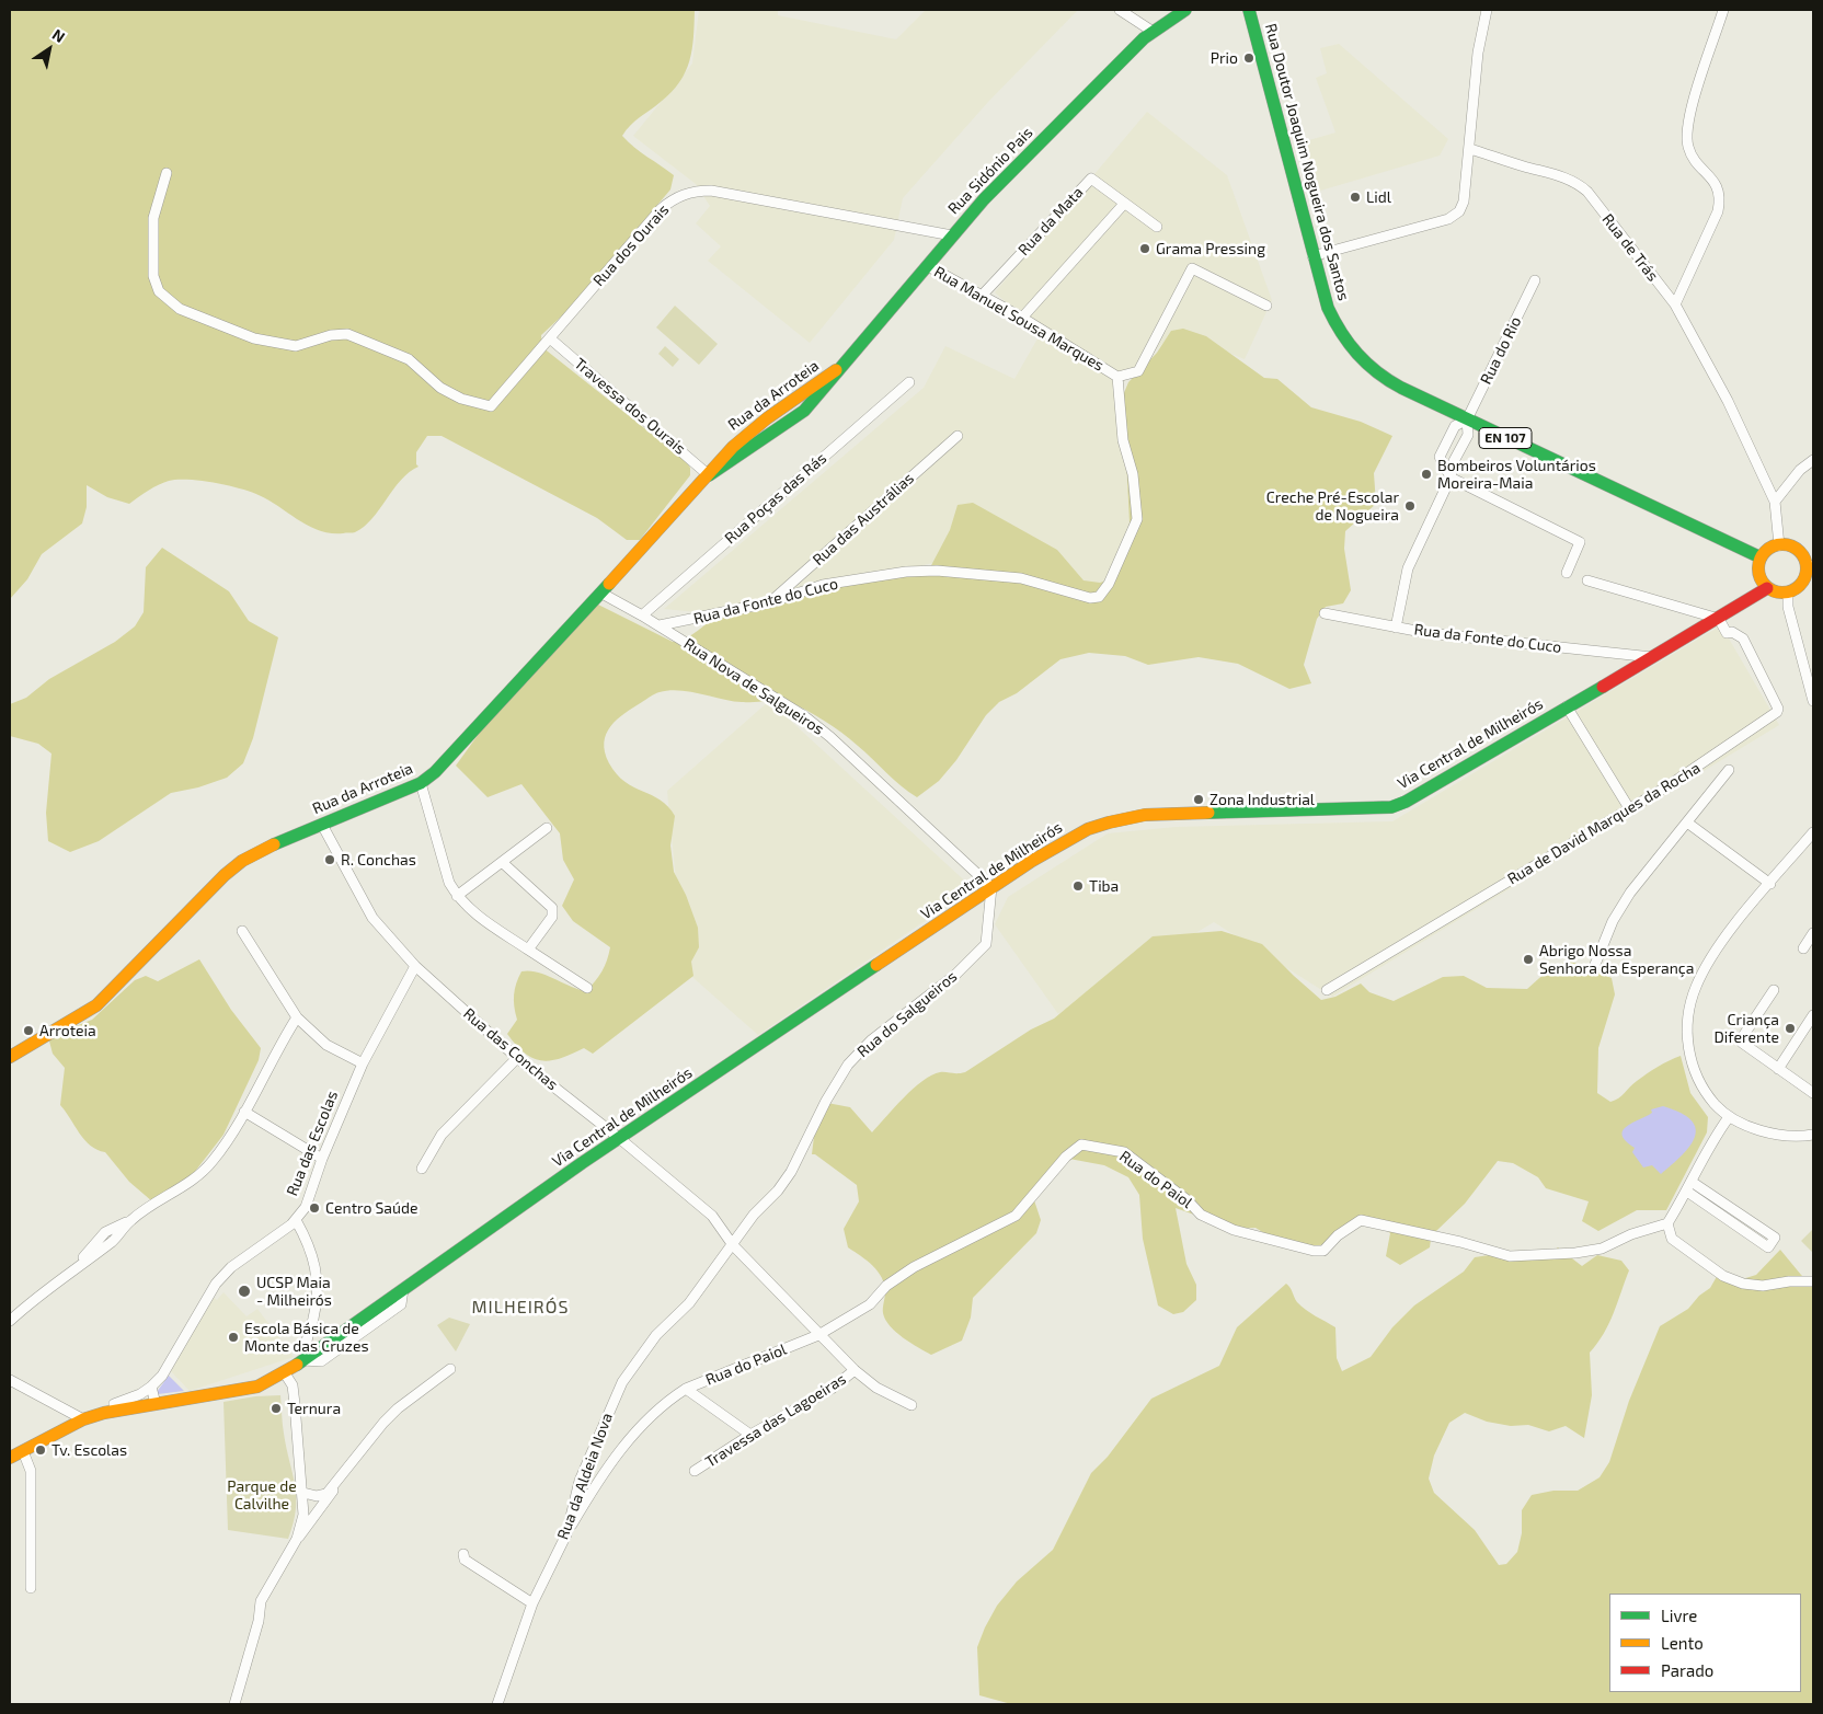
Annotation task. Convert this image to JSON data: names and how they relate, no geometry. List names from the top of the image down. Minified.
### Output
{"streets":{"main road":["Rua Doutor Joaquim Nogueira dos Santos","Rua Sidónio Pais","Rua da Arroteia","EN 107","Via Central de Milheirós","Rua das Escolas"],"street":["Rua da Mata","Rua dos Ourais","Rua de Trás","Rua Manuel Sousa Marques","Rua do Rio","Travessa dos Ourais","Rua Poças das Rás","Rua das Austrálias","Rua da Fonte do Cuco","Rua Nova de Salgueiros","Rua de David Marques da Rocha","Rua do Salgueiros","Rua das Conchas","Rua do Paiol","Travessa das Lagoeiras","Rua da Aldeia Nova"]},"crossings":[["Rua Doutor Joaquim Nogueira dos Santos","Rua de Trás"],["Rua Doutor Joaquim Nogueira dos Santos","Rua do Rio"],["Rua Doutor Joaquim Nogueira dos Santos","Via Central de Milheirós"],["Rua Sidónio Pais","Rua dos Ourais"],["Rua Sidónio Pais","Rua Manuel Sousa Marques"],["Rua Sidónio Pais","Rua da Arroteia"],["Rua da Mata","Rua Manuel Sousa Marques"],["Rua dos Ourais","Travessa dos Ourais"],["Rua de Trás","Via Central de Milheirós"],["Rua Manuel Sousa Marques","Rua da Fonte do Cuco"],["Rua do Rio","Rua da Fonte do Cuco"],["Rua da Arroteia","Travessa dos Ourais"],["Rua da Arroteia","Rua Nova de Salgueiros"],["Rua da Arroteia","Rua das Conchas"],["Rua Poças das Rás","Rua Nova de Salgueiros"],["Rua das Austrálias","Rua da Fonte do Cuco"],["Rua da Fonte do Cuco","Rua Nova de Salgueiros"],["Rua da Fonte do Cuco","Via Central de Milheirós"],["Rua Nova de Salgueiros","Via Central de Milheirós"],["Rua Nova de Salgueiros","Rua do Salgueiros"],["Via Central de Milheirós","Rua de David Marques da Rocha"],["Via Central de Milheirós","Rua do Salgueiros"],["Via Central de Milheirós","Rua das Conchas"],["Via Central de Milheirós","Rua das Escolas"],["Rua do Salgueiros","Rua das Conchas"],["Rua do Salgueiros","Rua da Aldeia Nova"],["Rua das Conchas","Rua das Escolas"],["Rua das Conchas","Rua do Paiol"],["Rua das Conchas","Travessa das Lagoeiras"],["Rua das Conchas","Rua da Aldeia Nova"],["Rua do Paiol","Rua da Aldeia Nova"]],"districts":["MILHEIRÓS"],"parks":["Parque de Calvilhe"],"places":["Prio","Lidl","Grama Pressing","Bombeiros Voluntários Moreira-Maia","Creche Pré-Escolar de Nogueira","Zona Industrial","R. Conchas","Tiba","Abrigo Nossa Senhora da Esperança","Criança Diferente","Arroteia","Centro Saúde","UCSP Maia - Milheirós","Escola Básica de Monte das Cruzes","Ternura","Tv. Escolas"],"legend":["Livre","Lento","Parado"],"north":"top right"}
